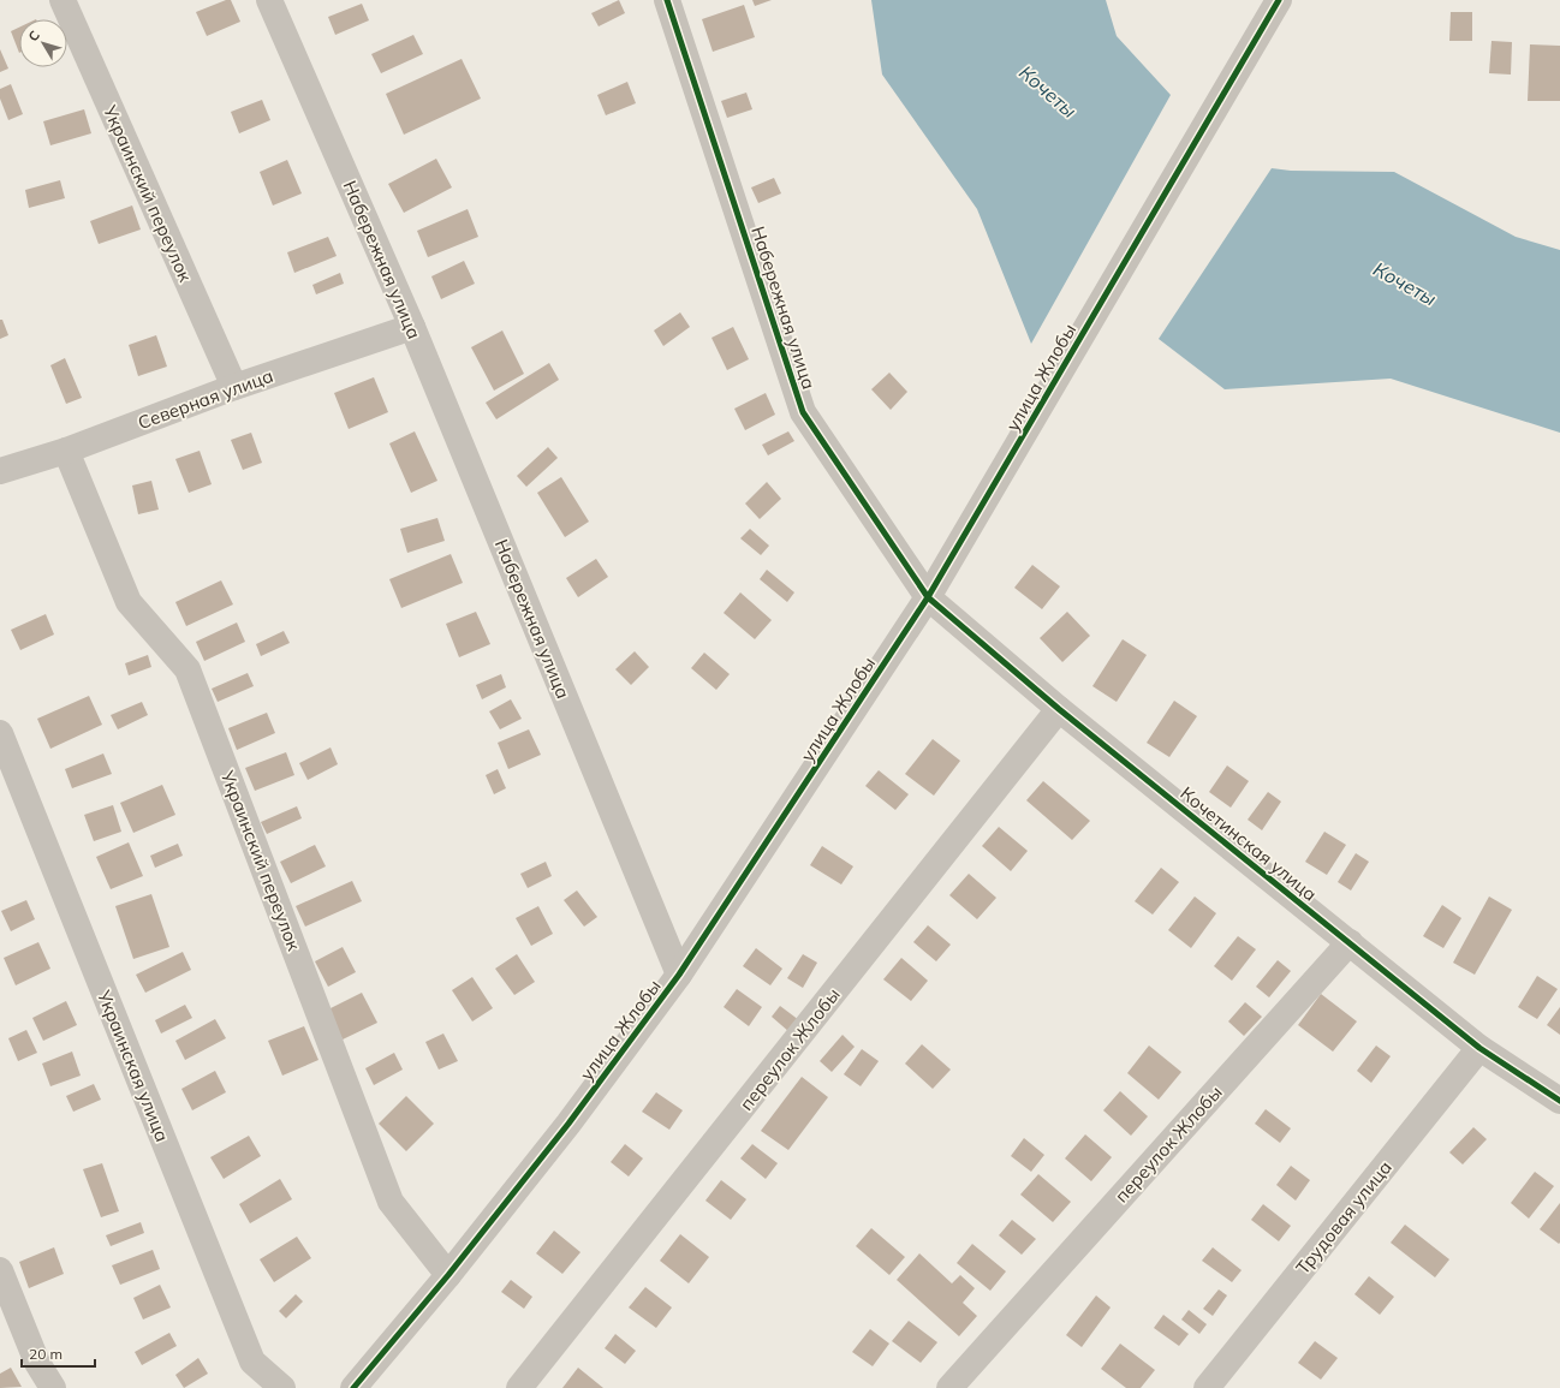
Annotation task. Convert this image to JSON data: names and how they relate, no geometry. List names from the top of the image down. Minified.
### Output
{"streets":{"street":["Украинский переулок","Набережная улица","улица Жлобы","Северная улица","Кочетинская улица","переулок Жлобы","Украинская улица","Трудовая улица"]},"crossings":[["Украинский переулок","улица Жлобы"],["Украинский переулок","Северная улица"],["Набережная улица","улица Жлобы"],["Набережная улица","Северная улица"],["Набережная улица","Кочетинская улица"],["улица Жлобы","Кочетинская улица"],["Кочетинская улица","переулок Жлобы"],["Кочетинская улица","Трудовая улица"]],"water":["Кочеты"],"scale_bar":"20 m","north":"top left"}
